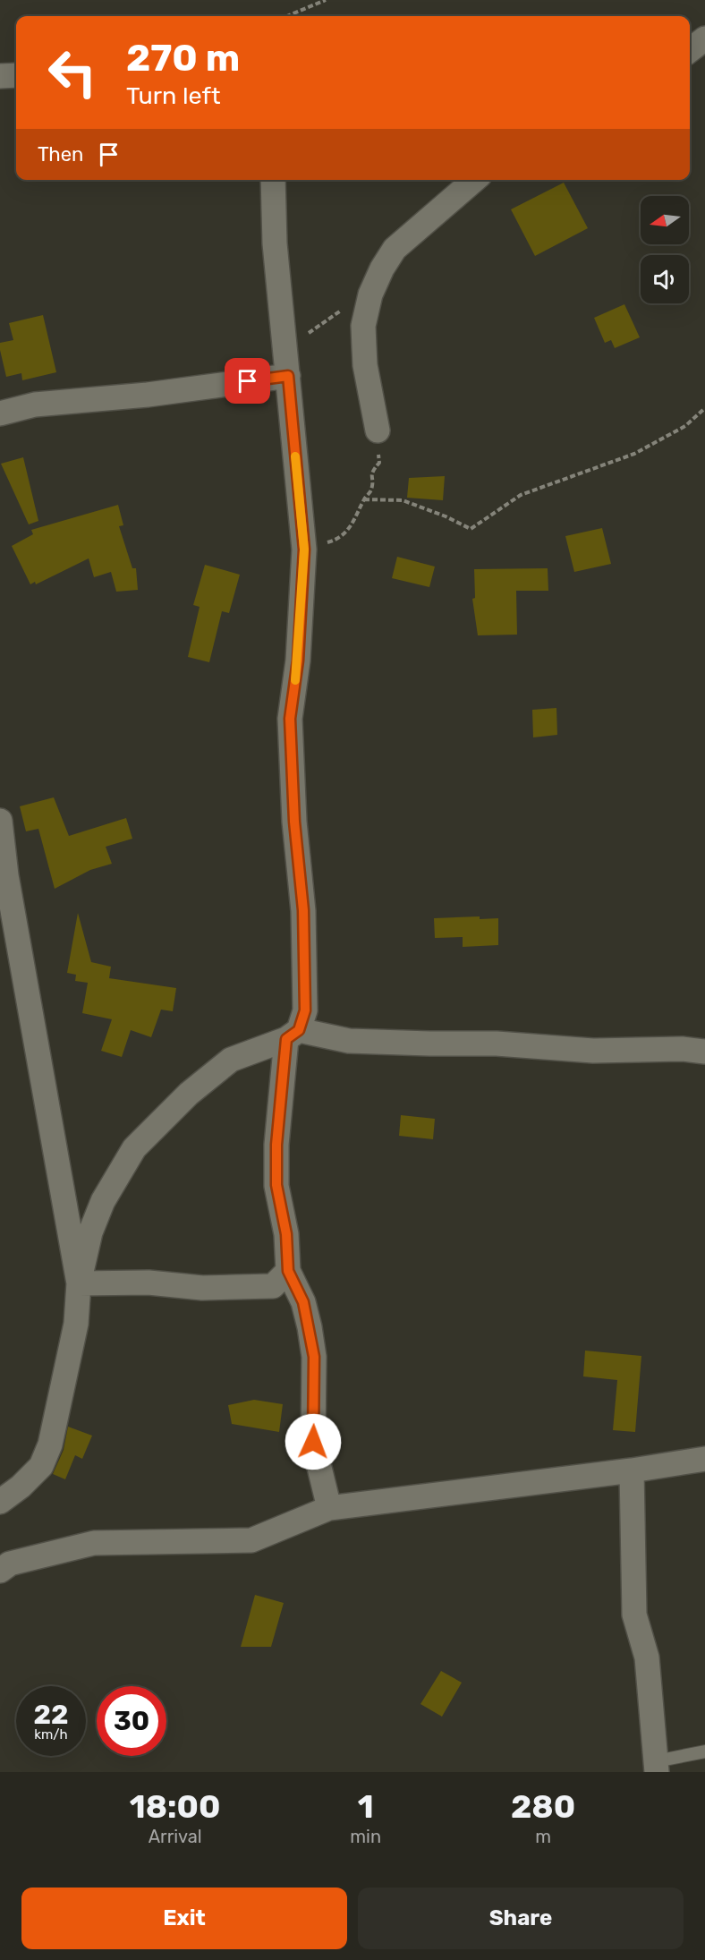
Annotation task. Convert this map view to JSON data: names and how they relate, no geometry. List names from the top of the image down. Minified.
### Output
{"north":"left","page":{"turn":["270 m","Turn left"],"then":"Then","speed":"22 km/h","limit":"30","eta":["18:00","Arrival","1","min","280","m"],"buttons":["Exit","Share"]}}
